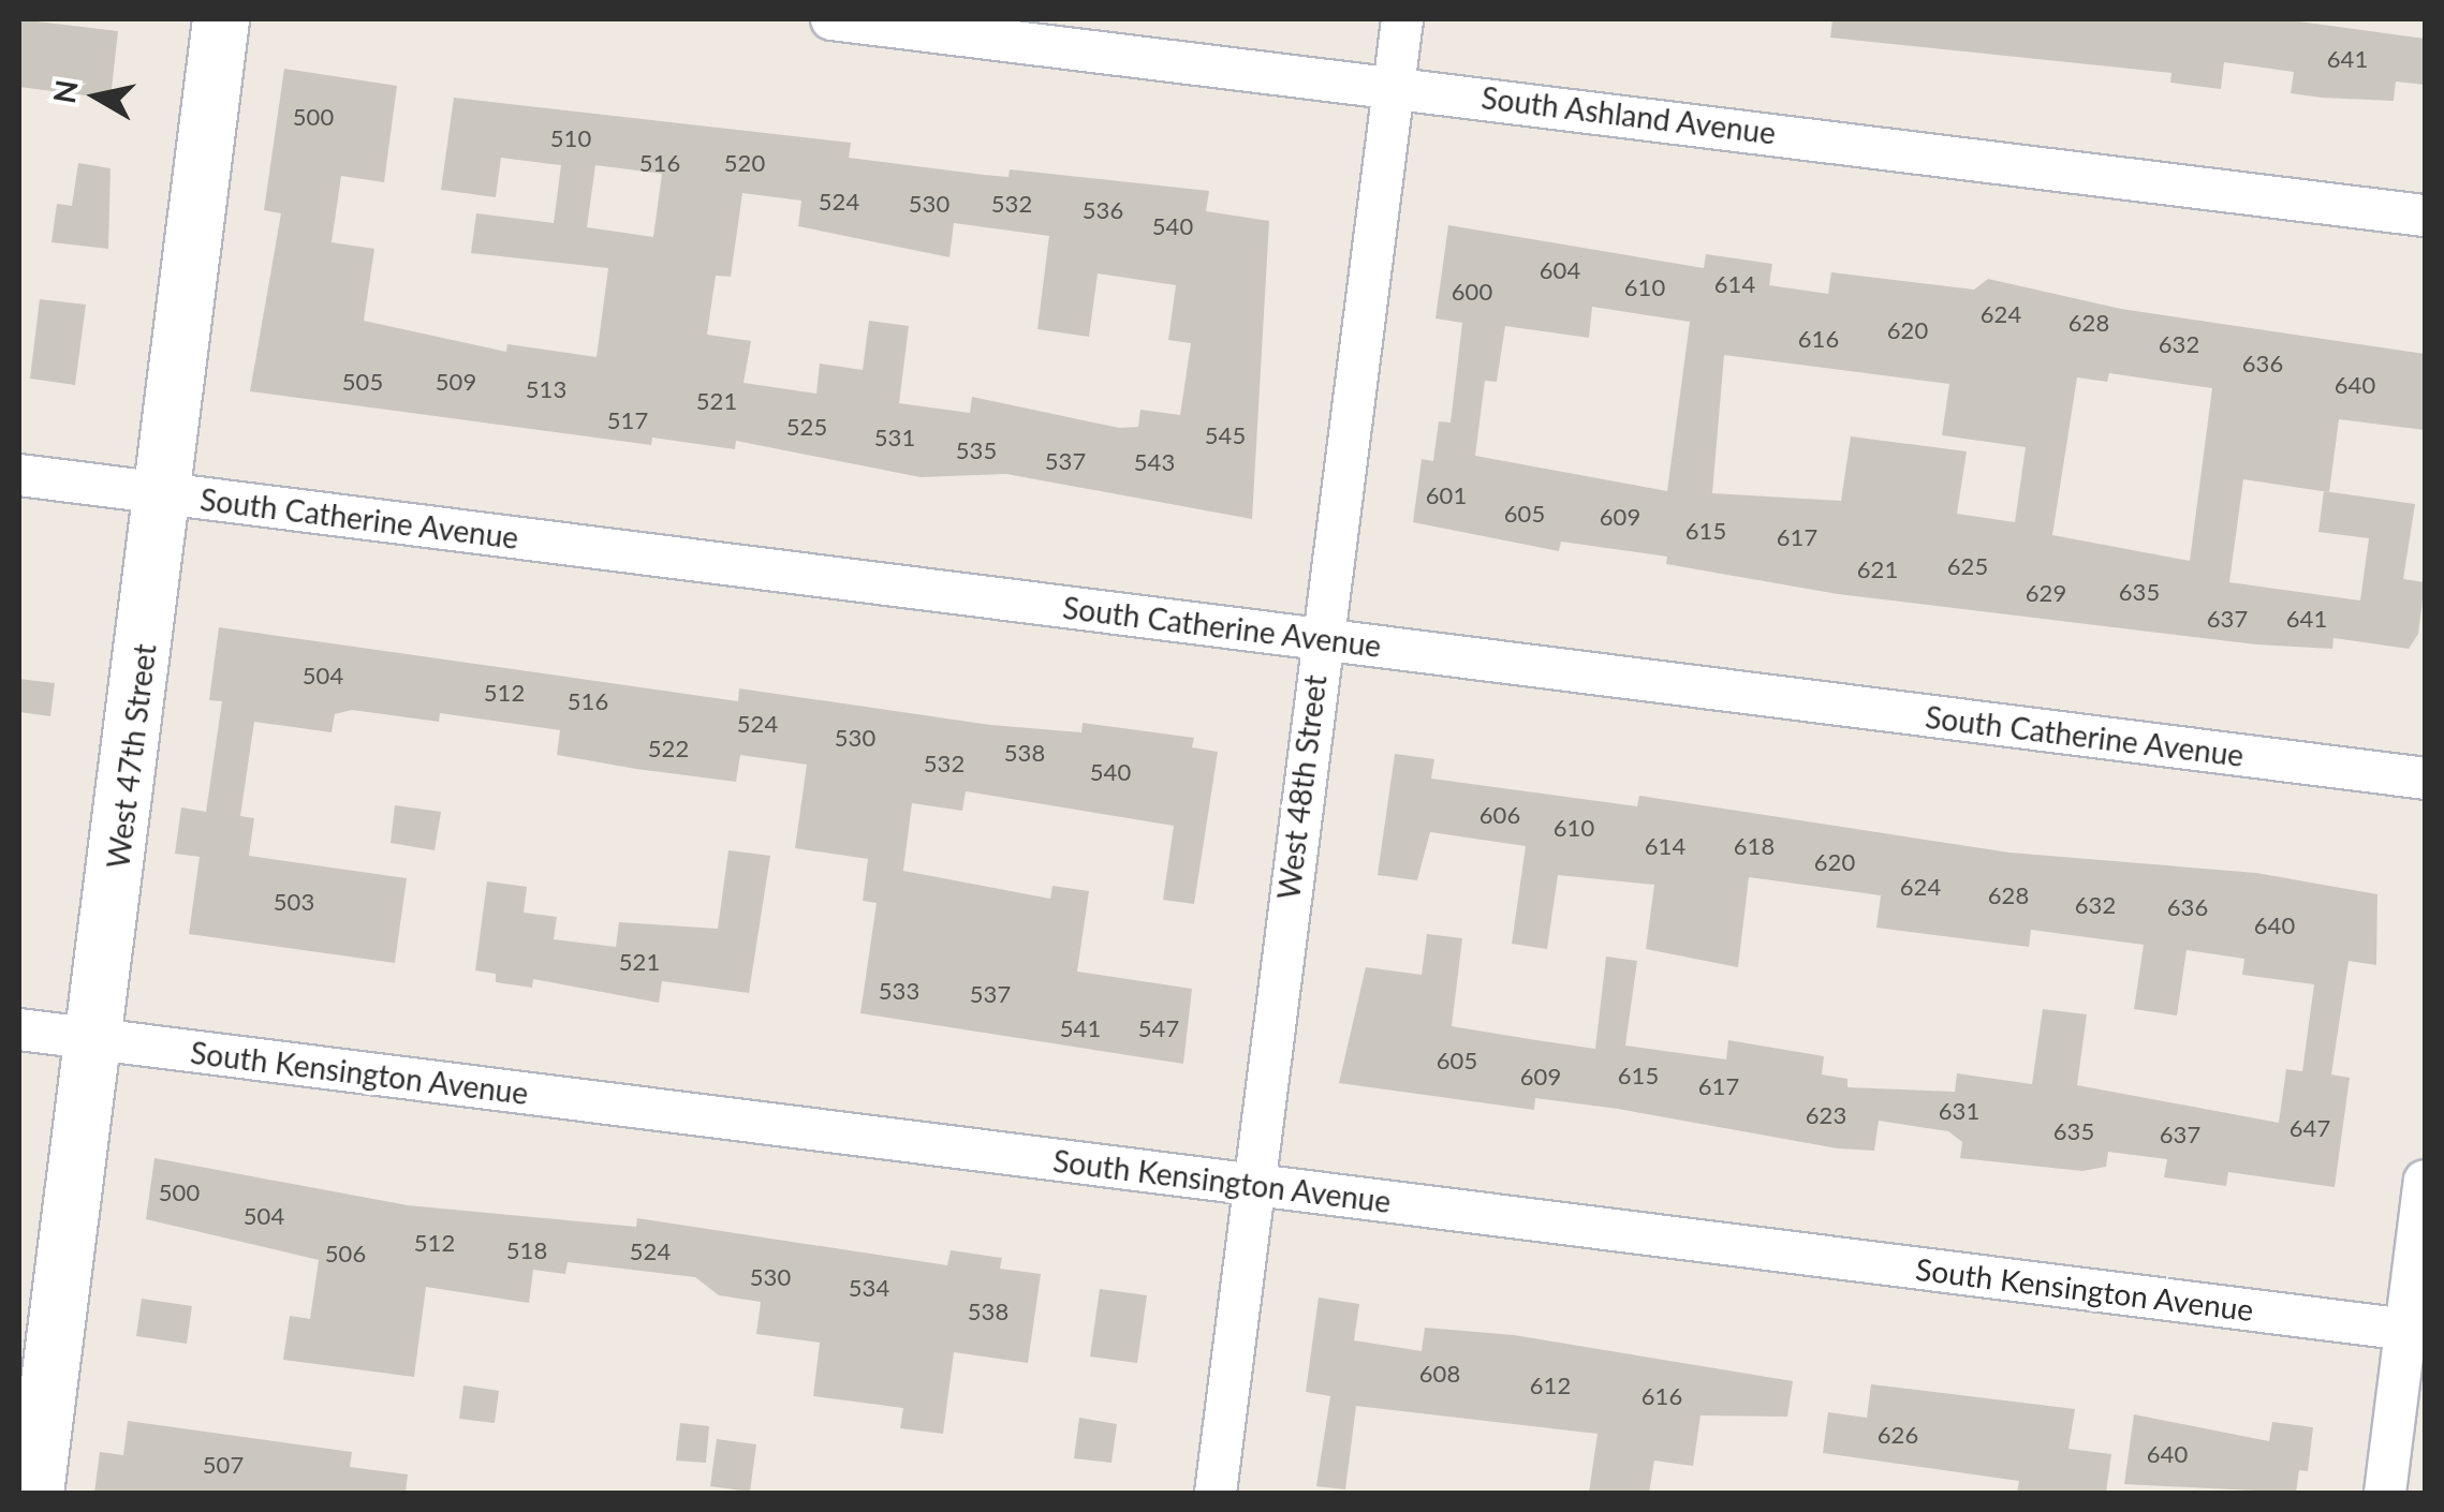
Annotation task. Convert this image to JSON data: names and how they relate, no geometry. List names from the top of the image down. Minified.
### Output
{"streets":{"main road":["West 47th Street"],"street":["South Ashland Avenue","South Catherine Avenue","West 48th Street","South Kensington Avenue"]},"crossings":[["South Ashland Avenue","West 48th Street"],["South Catherine Avenue","West 47th Street"],["South Catherine Avenue","West 48th Street"],["West 47th Street","South Kensington Avenue"],["West 48th Street","South Kensington Avenue"]],"house_numbers":["641","500","510","516","520","524","530","532","536","540","604","614","610","600","624","628","620","616","632","636","505","509","640","513","521","517","525","545","531","535","537","543","601","605","609","615","617","625","621","635","629","637","641","504","512","516","524","530","522","538","532","540","606","610","614","618","620","624","628","503","632","636","640","521","533","537","541","547","605","615","609","617","631","623","647","635","637","500","504","512","518","524","506","530","534","538","608","612","616","626","640","507"],"north":"left"}
